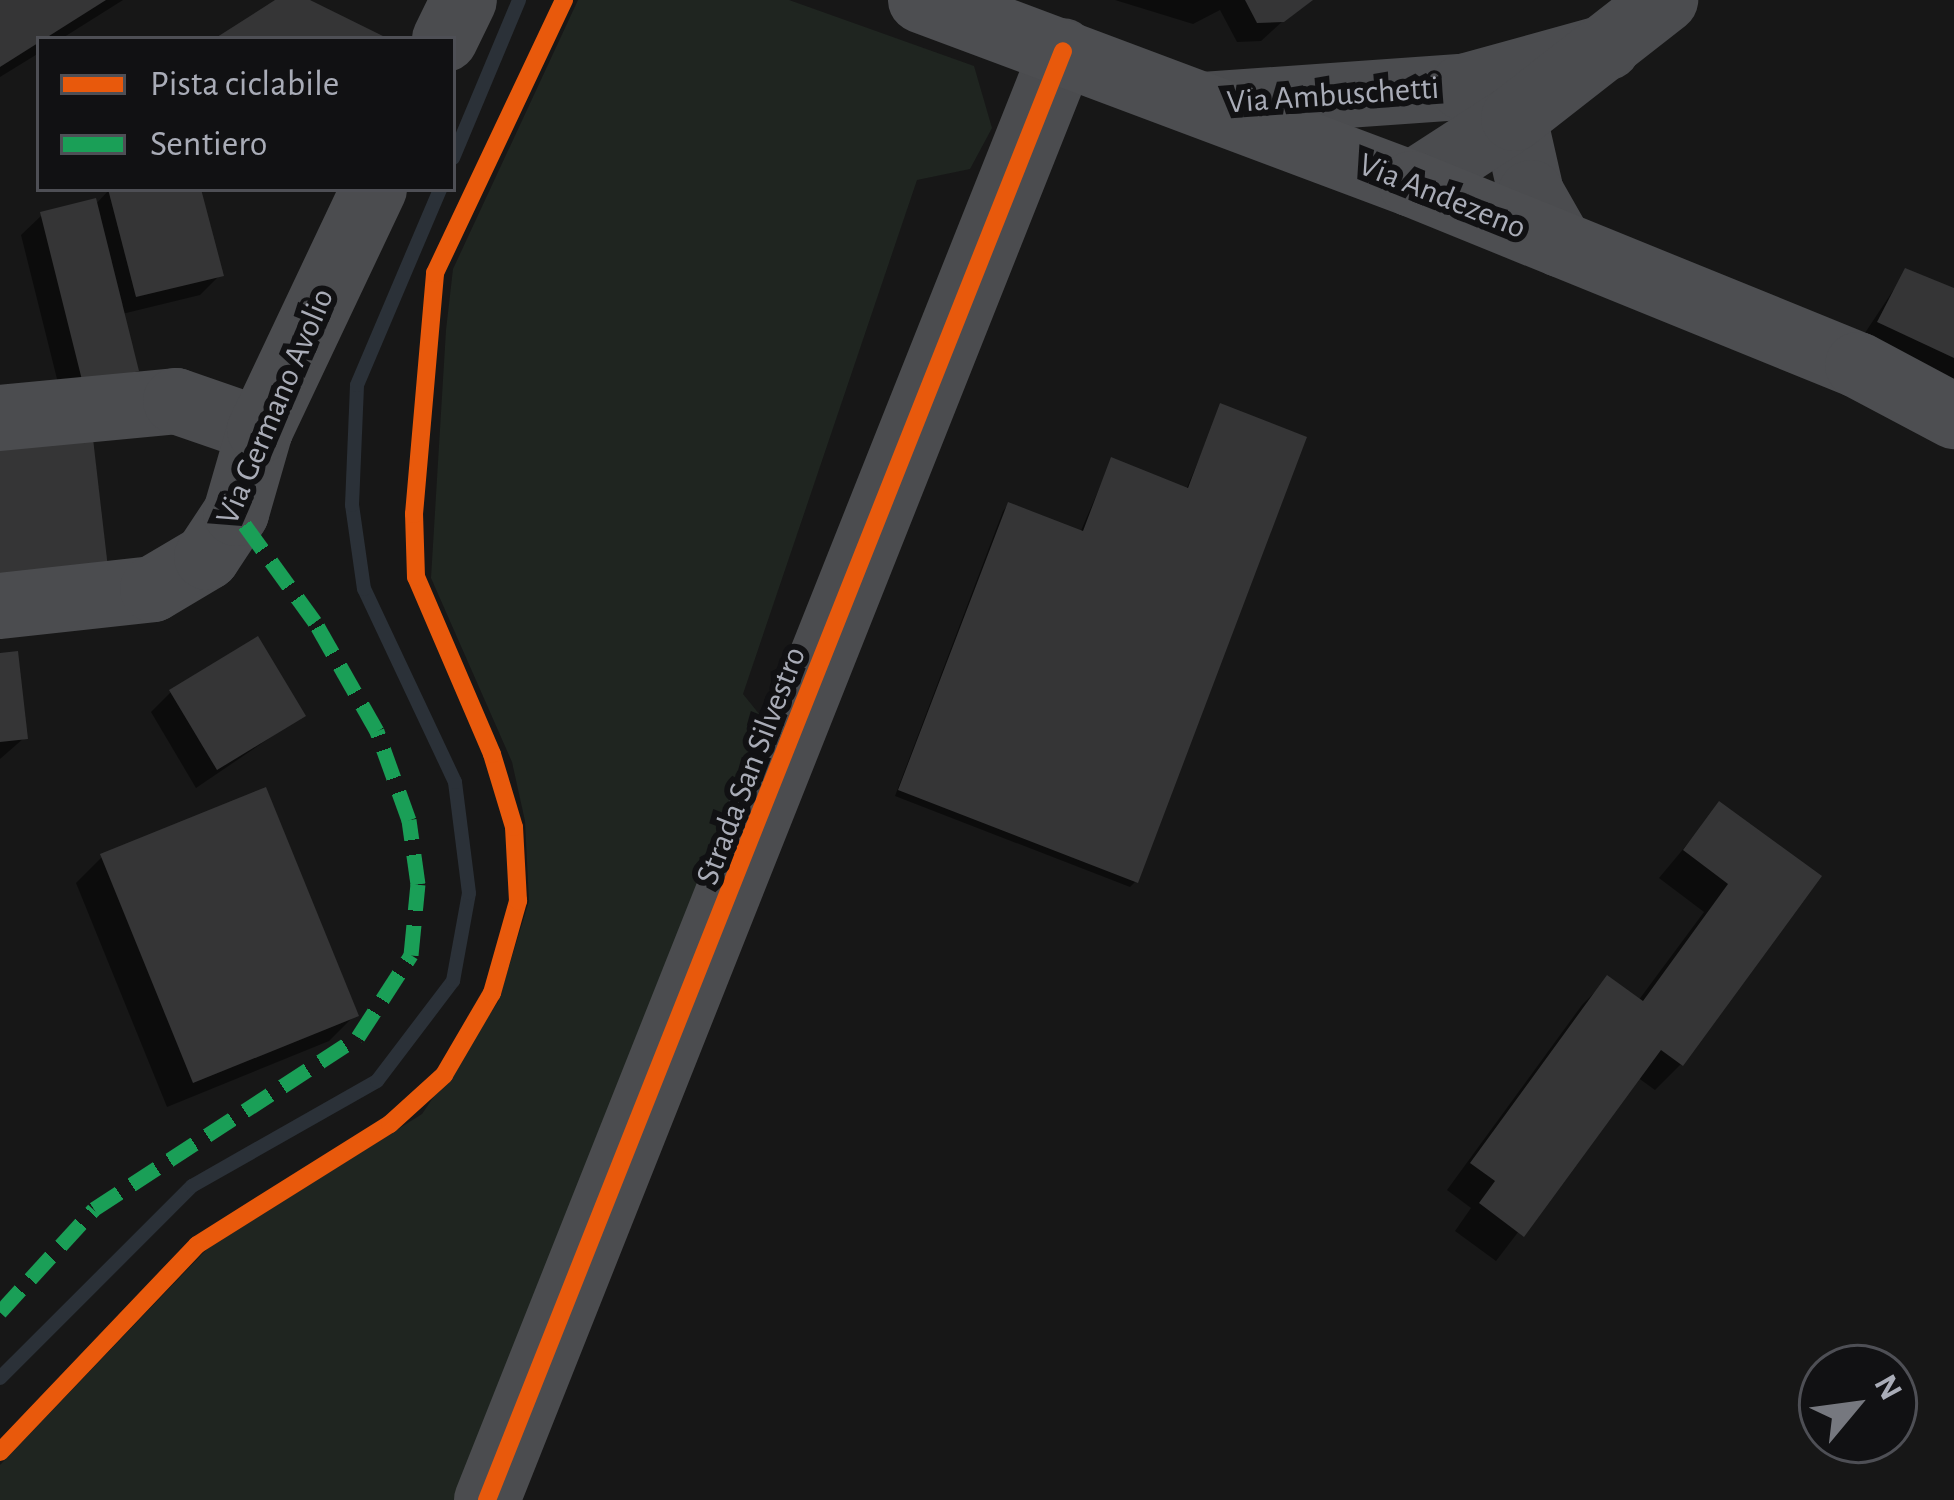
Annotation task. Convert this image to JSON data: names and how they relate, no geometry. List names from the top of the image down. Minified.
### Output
{"streets":{"main road":["Via Andezeno"],"street":["Via Ambuschetti","Via Germano Avolio","Strada San Silvestro"]},"crossings":[["Via Ambuschetti","Via Andezeno"],["Via Andezeno","Strada San Silvestro"]],"legend":["Pista ciclabile","Sentiero"],"north":"top right"}
